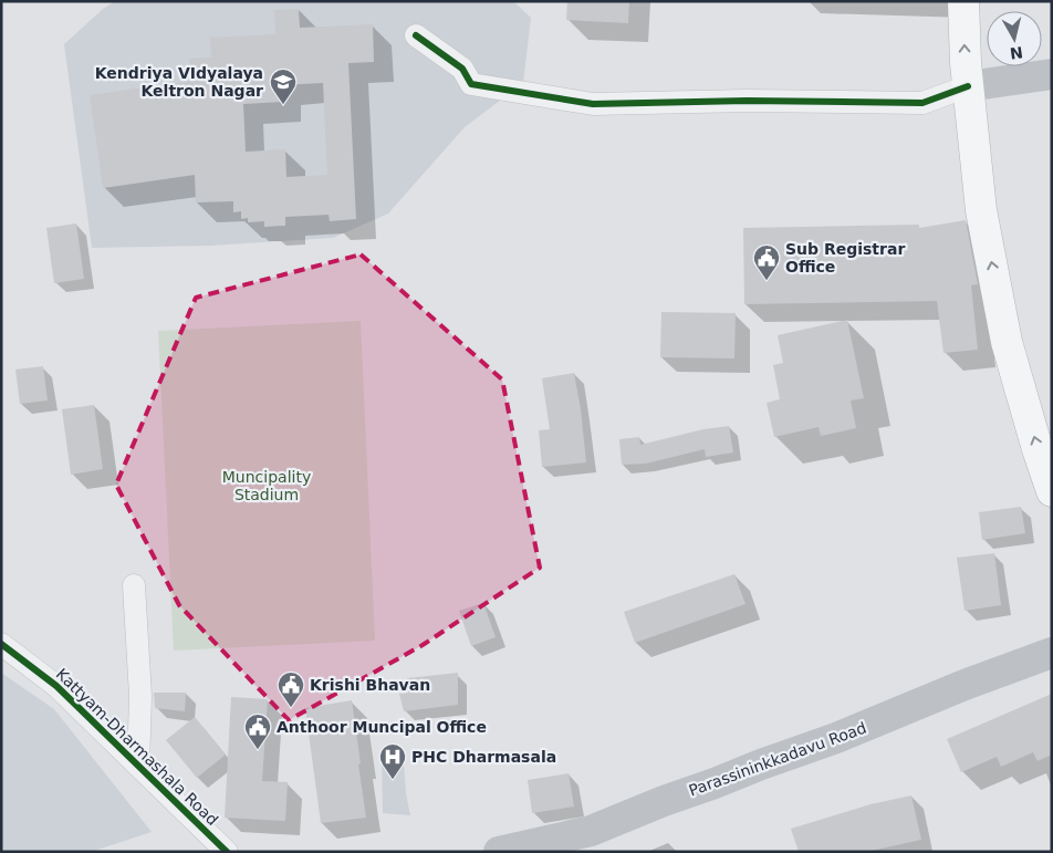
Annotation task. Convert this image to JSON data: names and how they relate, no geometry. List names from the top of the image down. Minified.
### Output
{"streets":{"main road":["Parassininkkadavu Road"],"street":["Kattyam-Dharmashala Road"]},"parks":["Muncipality Stadium"],"places":{"school or university":["Kendriya VIdyalaya Keltron Nagar"],"public building":["Sub Registrar Office","Krishi Bhavan","Anthoor Muncipal Office"],"hospital":["PHC Dharmasala"]},"north":"bottom"}
